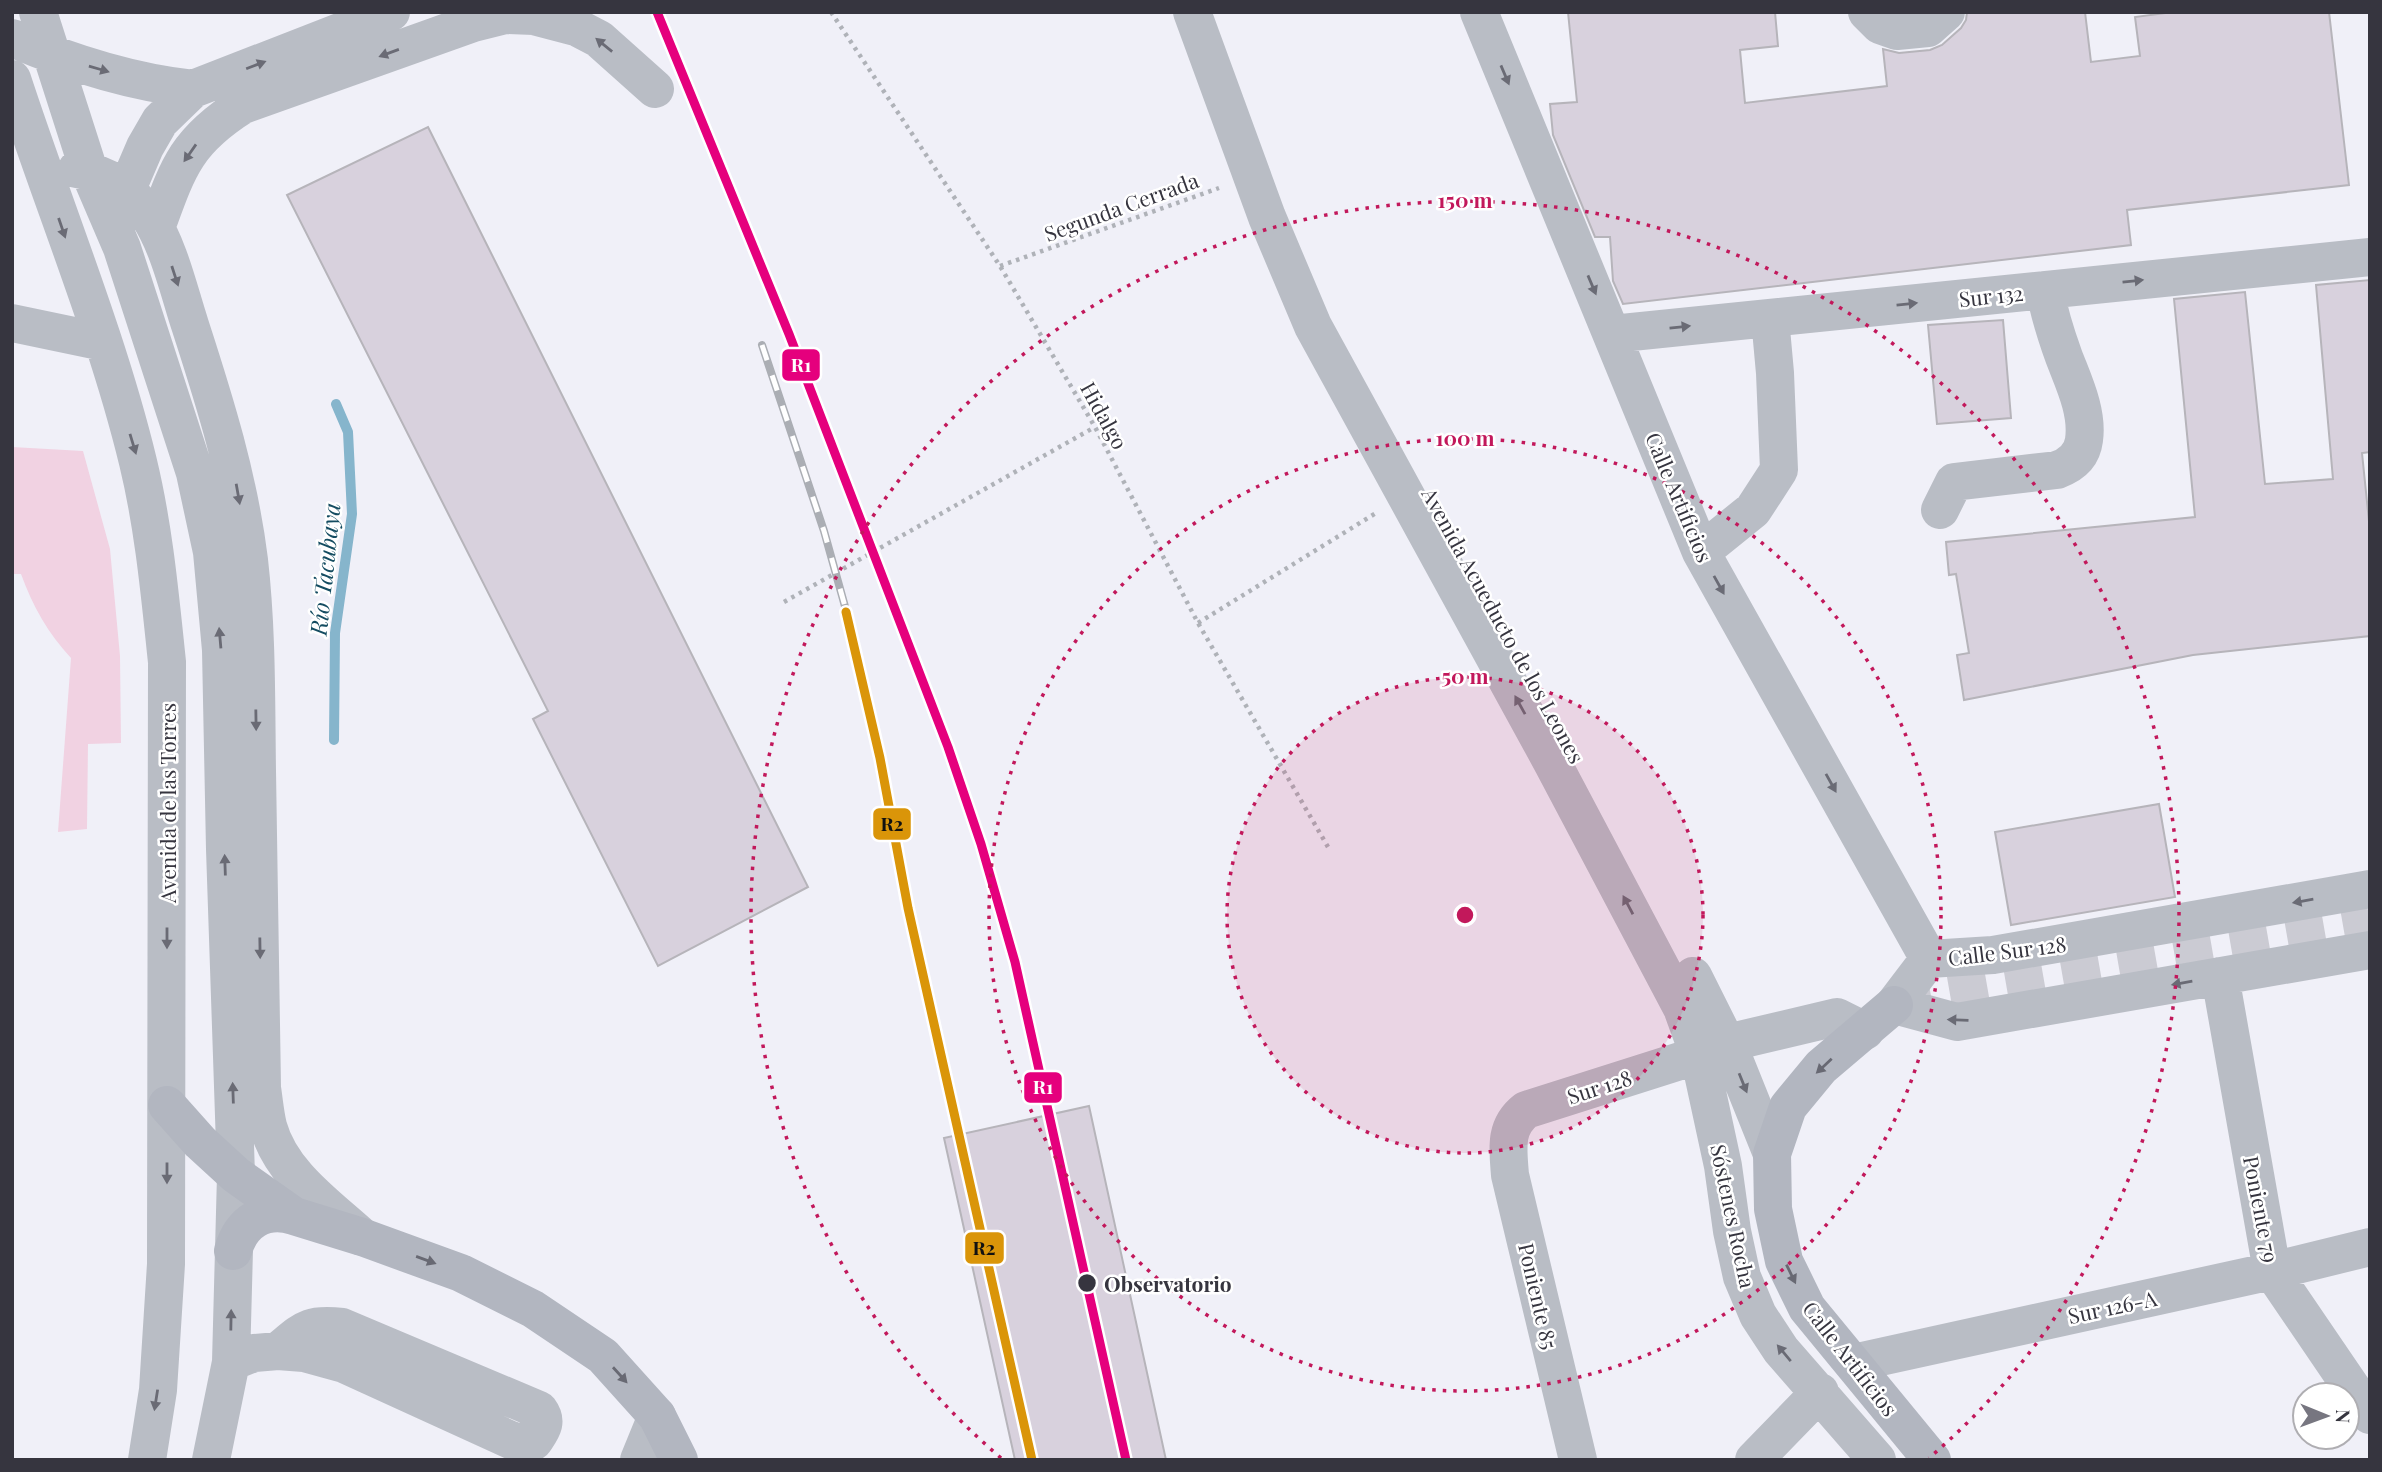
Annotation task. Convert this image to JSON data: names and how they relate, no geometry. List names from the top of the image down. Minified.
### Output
{"streets":{"main road":["Calle Artificios"],"street":["Sur 132","Avenida Acueducto de los Leones","Avenida de las Torres","Calle Sur 128","Sur 128","Poniente 79","Sóstenes Rocha","Poniente 85","Sur 126-A"],"path":["Segunda Cerrada","Hidalgo"]},"crossings":[["Segunda Cerrada","Hidalgo"],["Segunda Cerrada","Avenida Acueducto de los Leones"],["Sur 132","Calle Artificios"],["Calle Artificios","Avenida Acueducto de los Leones"],["Calle Artificios","Calle Sur 128"],["Calle Artificios","Sur 128"],["Calle Artificios","Sur 126-A"],["Avenida Acueducto de los Leones","Sur 128"],["Avenida Acueducto de los Leones","Sóstenes Rocha"],["Sur 128","Sóstenes Rocha"],["Sur 128","Poniente 85"],["Poniente 79","Sur 126-A"]],"one_way":["Sur 132","Calle Artificios","Sóstenes Rocha"],"water":["Río Tacubaya"],"places":["Observatorio"],"lines":["transit line R1","transit line R2"],"north":"right","rings":["150 m","100 m","50 m"]}
